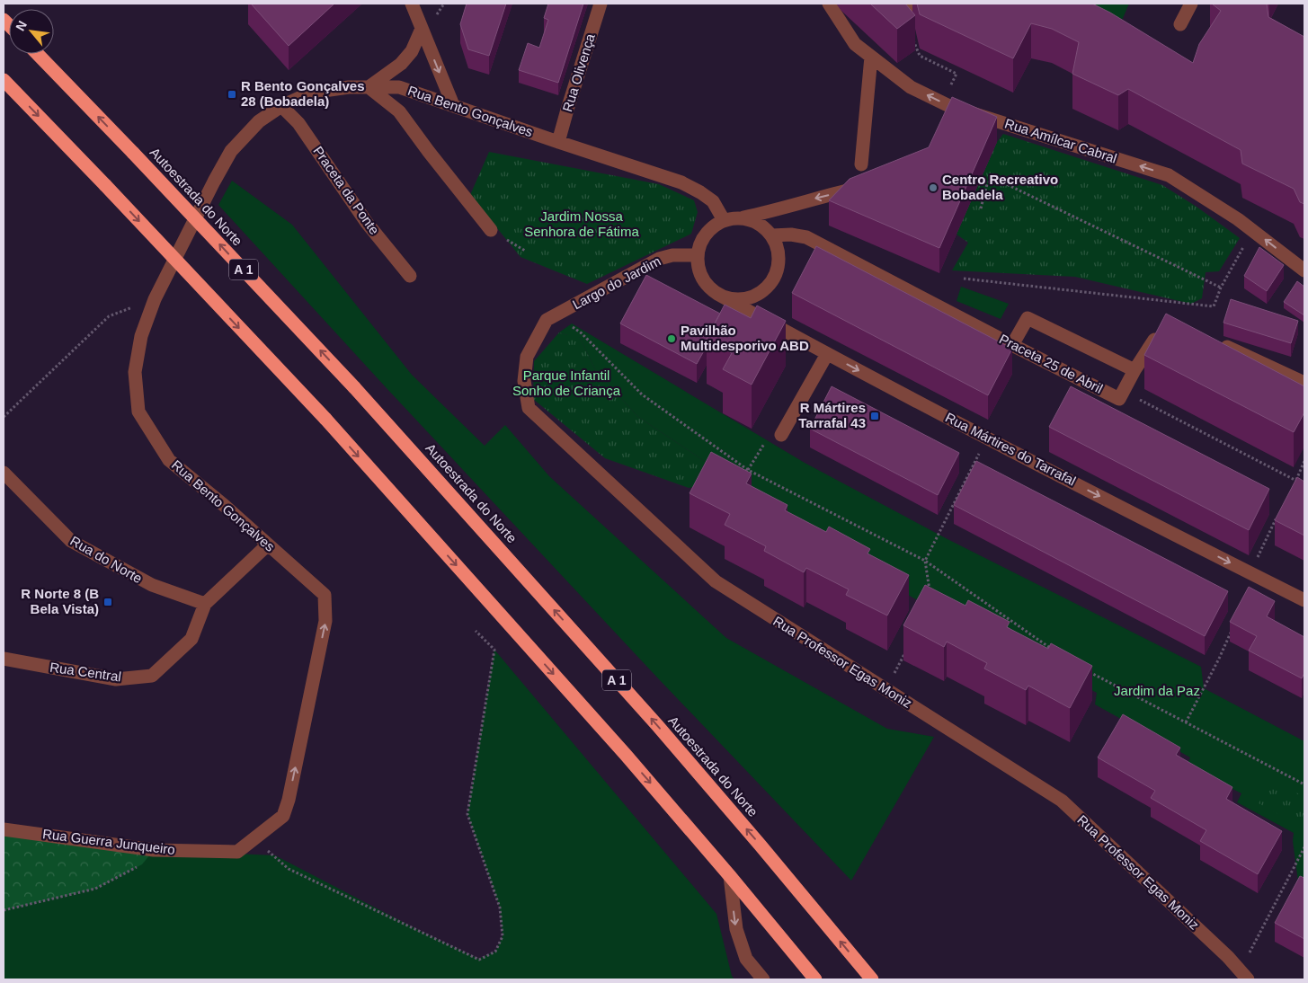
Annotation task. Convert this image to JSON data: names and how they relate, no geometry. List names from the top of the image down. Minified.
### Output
{"streets":{"highway":["Autoestrada do Norte","A 1"],"street":["Rua Olivença","Rua Bento Gonçalves","Rua Amílcar Cabral","Praceta da Ponte","Largo do Jardim","Praceta 25 de Abril","Rua Mártires do Tarrafal","Rua do Norte","Rua Professor Egas Moniz","Rua Central","Rua Guerra Junqueiro"]},"crossings":[["Rua Olivença","Rua Bento Gonçalves"],["Rua Bento Gonçalves","Praceta da Ponte"],["Rua Bento Gonçalves","Largo do Jardim"],["Rua Bento Gonçalves","Praceta 25 de Abril"],["Rua Bento Gonçalves","Rua Mártires do Tarrafal"],["Rua Bento Gonçalves","Rua Central"],["Rua Bento Gonçalves","Rua Guerra Junqueiro"],["Largo do Jardim","Praceta 25 de Abril"],["Largo do Jardim","Rua Mártires do Tarrafal"],["Largo do Jardim","Rua Professor Egas Moniz"],["Praceta 25 de Abril","Rua Mártires do Tarrafal"],["Rua do Norte","Rua Central"]],"one_way":["Rua Amílcar Cabral","Rua Mártires do Tarrafal"],"parks":["Jardim Nossa Senhora de Fátima","Parque Infantil Sonho de Criança","Jardim da Paz"],"places":{"transit":["R Bento Gonçalves 28 (Bobadela)","R Mártires Tarrafal 43","R Norte 8 (B Bela Vista)"],"other":["Centro Recreativo Bobadela","Pavilhão Multidesporivo ABD"]},"north":"top left"}
